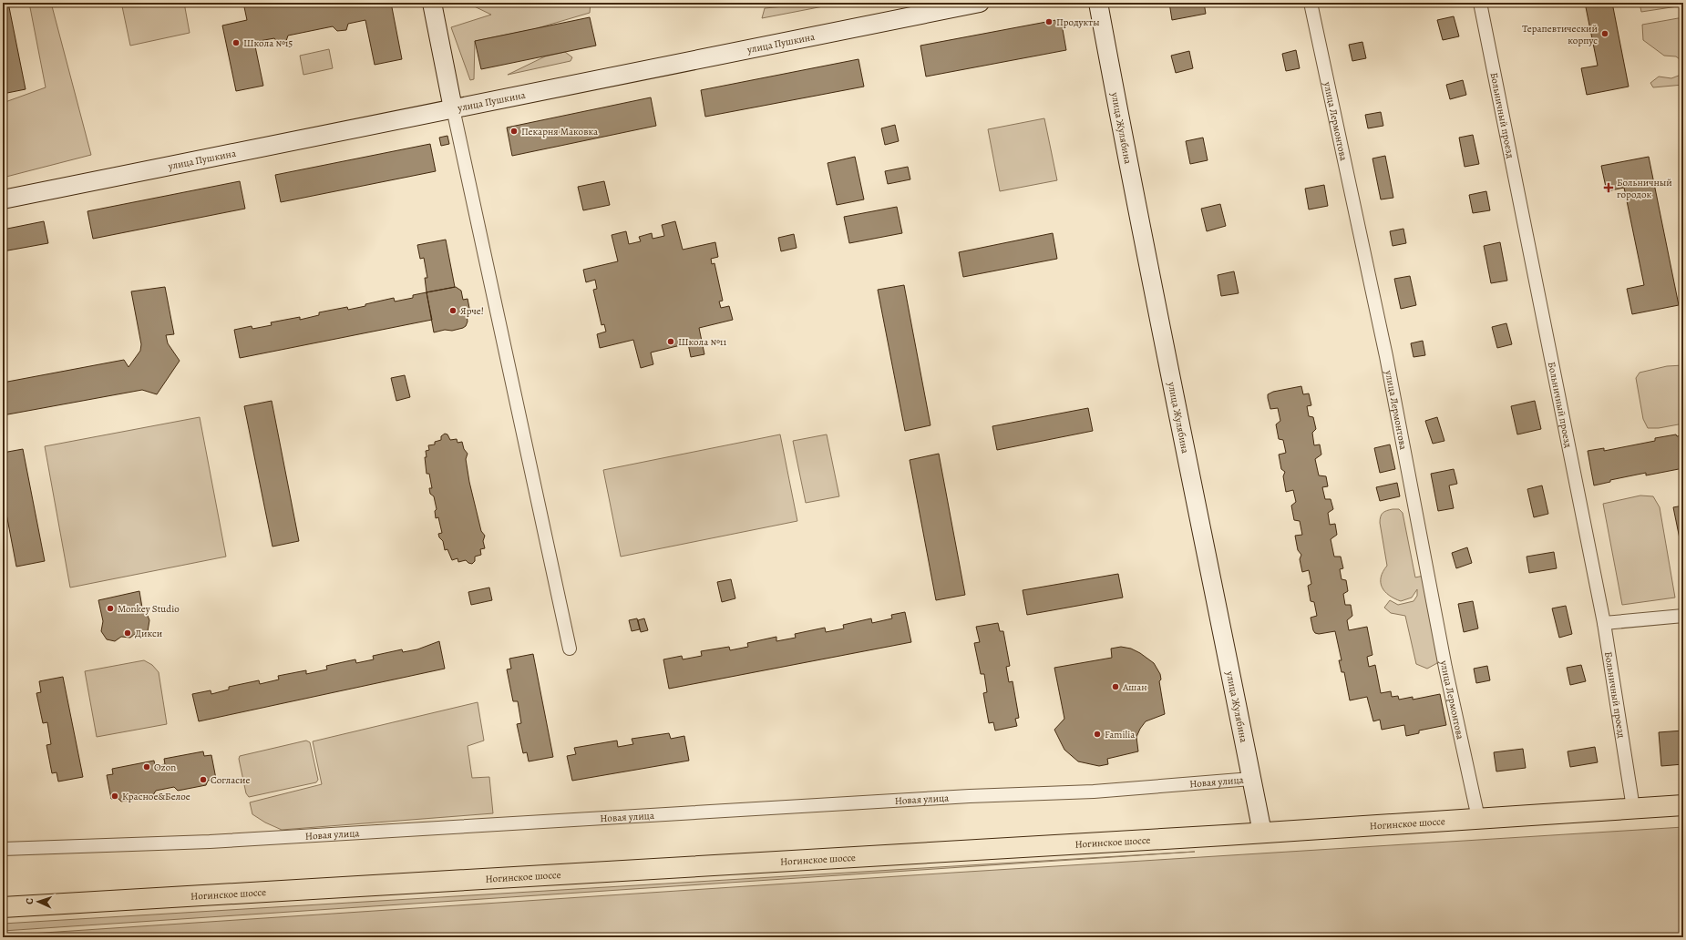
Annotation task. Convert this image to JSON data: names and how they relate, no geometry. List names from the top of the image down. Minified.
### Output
{"streets":{"highway":["Ногинское шоссе"],"street":["улица Пушкина","Больничный проезд","улица Лермонтова","улица Жулябина","Новая улица"]},"crossings":[["Больничный проезд","Ногинское шоссе"],["улица Лермонтова","Ногинское шоссе"],["улица Жулябина","Новая улица"],["улица Жулябина","Ногинское шоссе"]],"places":{"other":["Продукты","Терапевтический корпус","Школа №15","Пекарня Маковка","Ярче!","Школа №11","Monkey Studio","Дикси","Ашан","Familia","Ozon","Согласие","Красное&Белое"],"health":["Больничный городок"]},"north":"left"}
